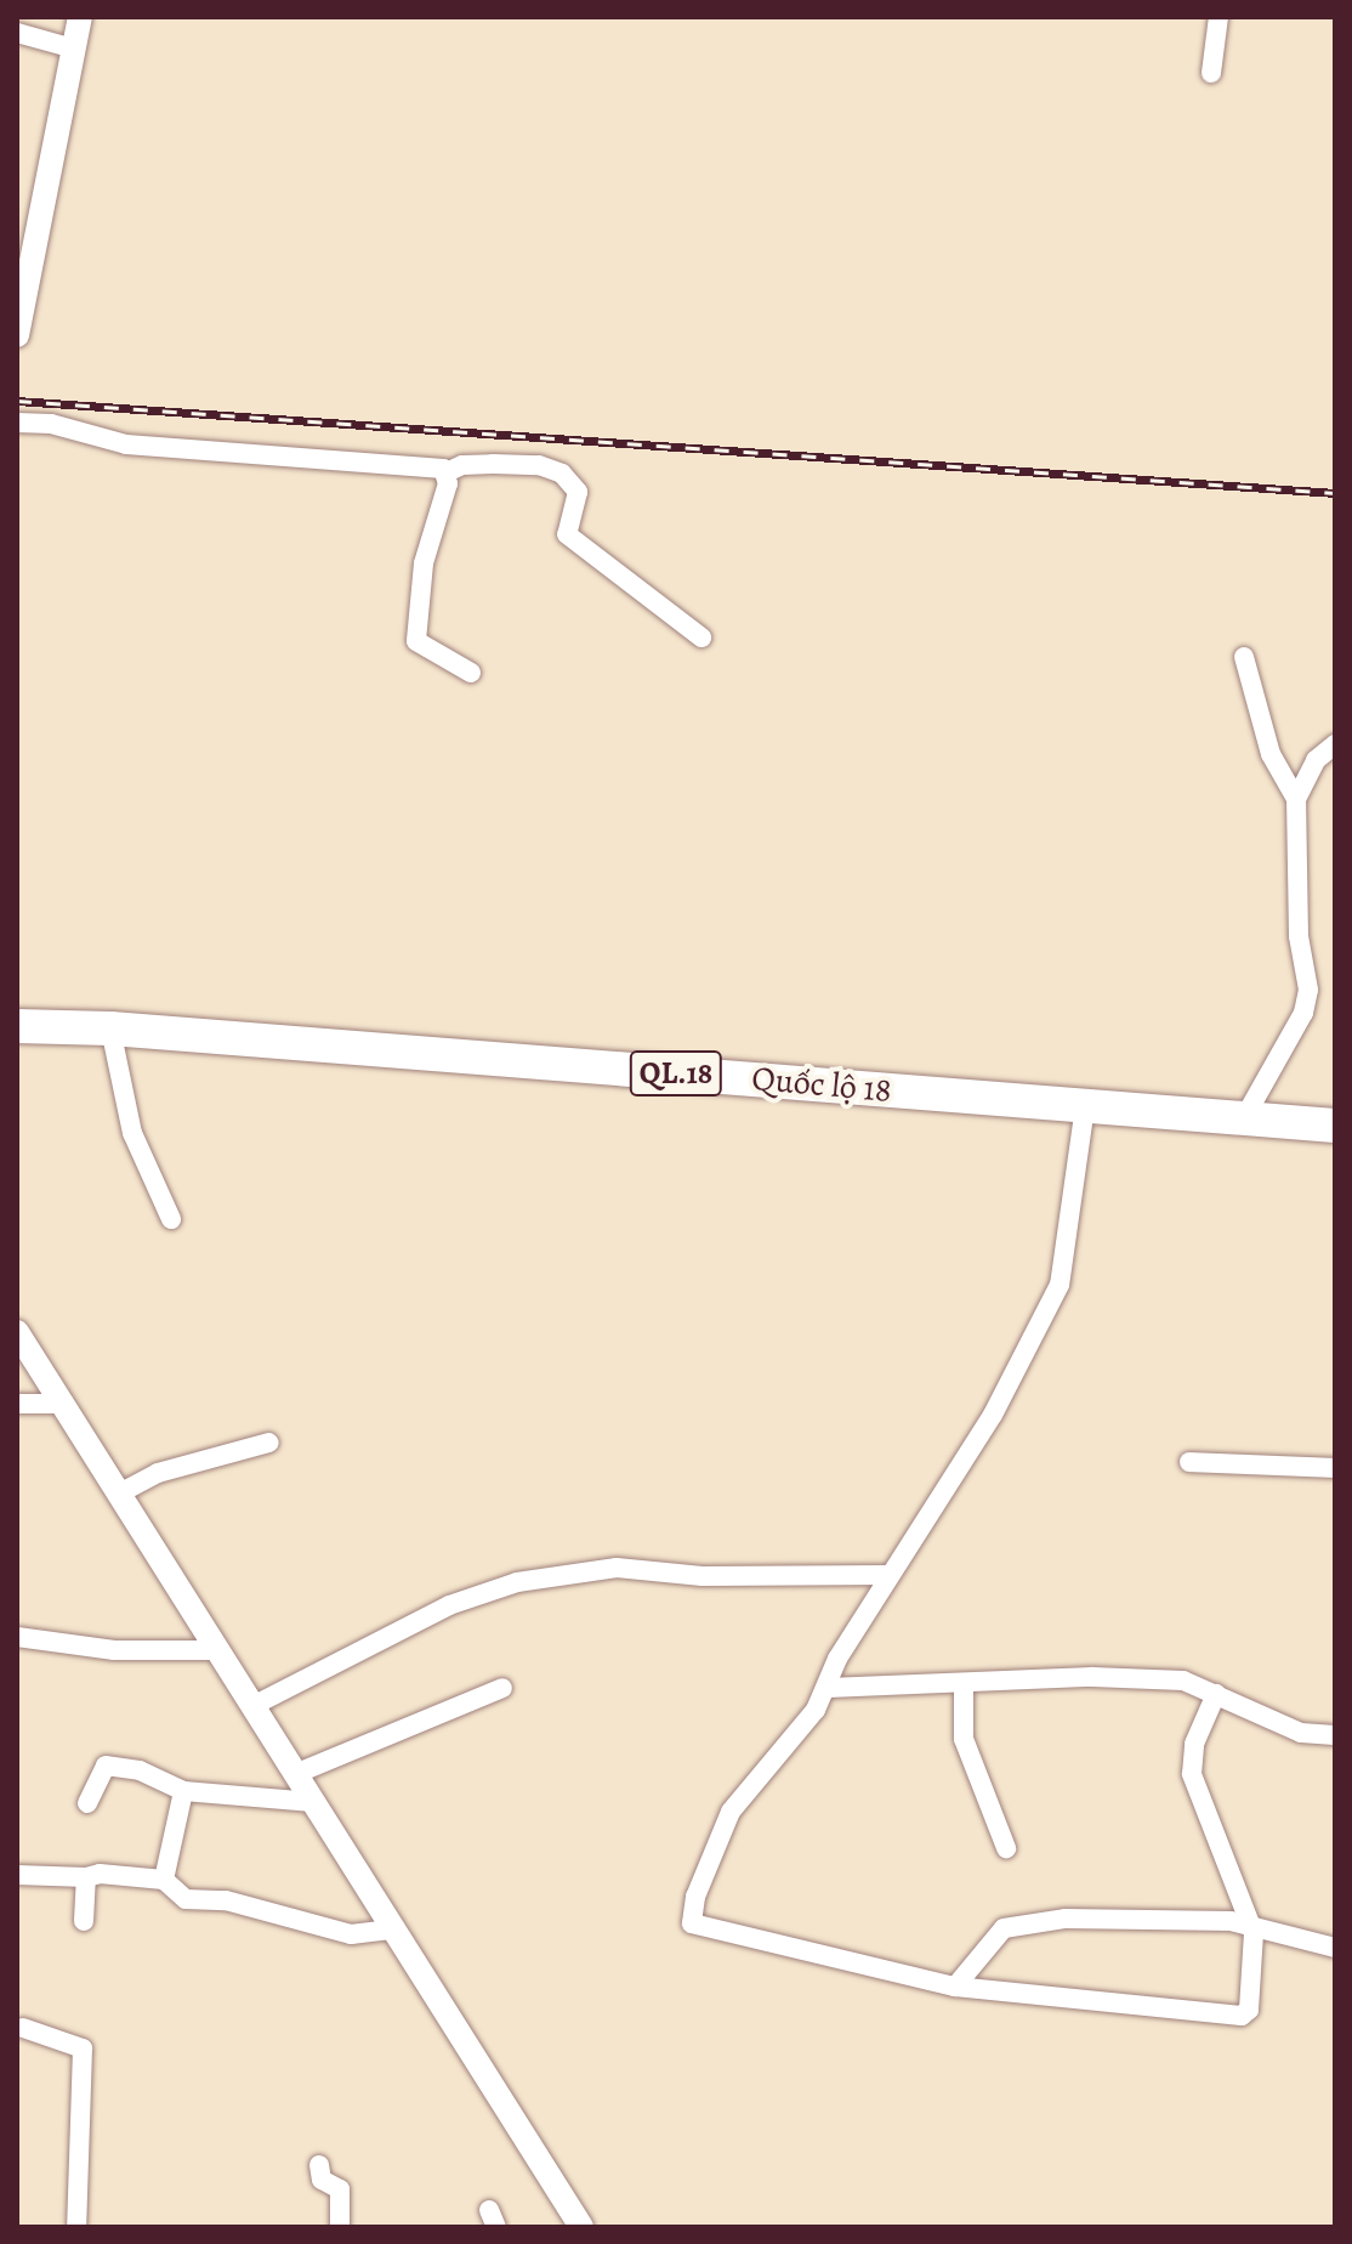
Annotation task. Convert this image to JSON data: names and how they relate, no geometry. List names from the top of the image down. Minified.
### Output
{"streets":{"highway":["QL.18","Quốc lộ 18"]}}
